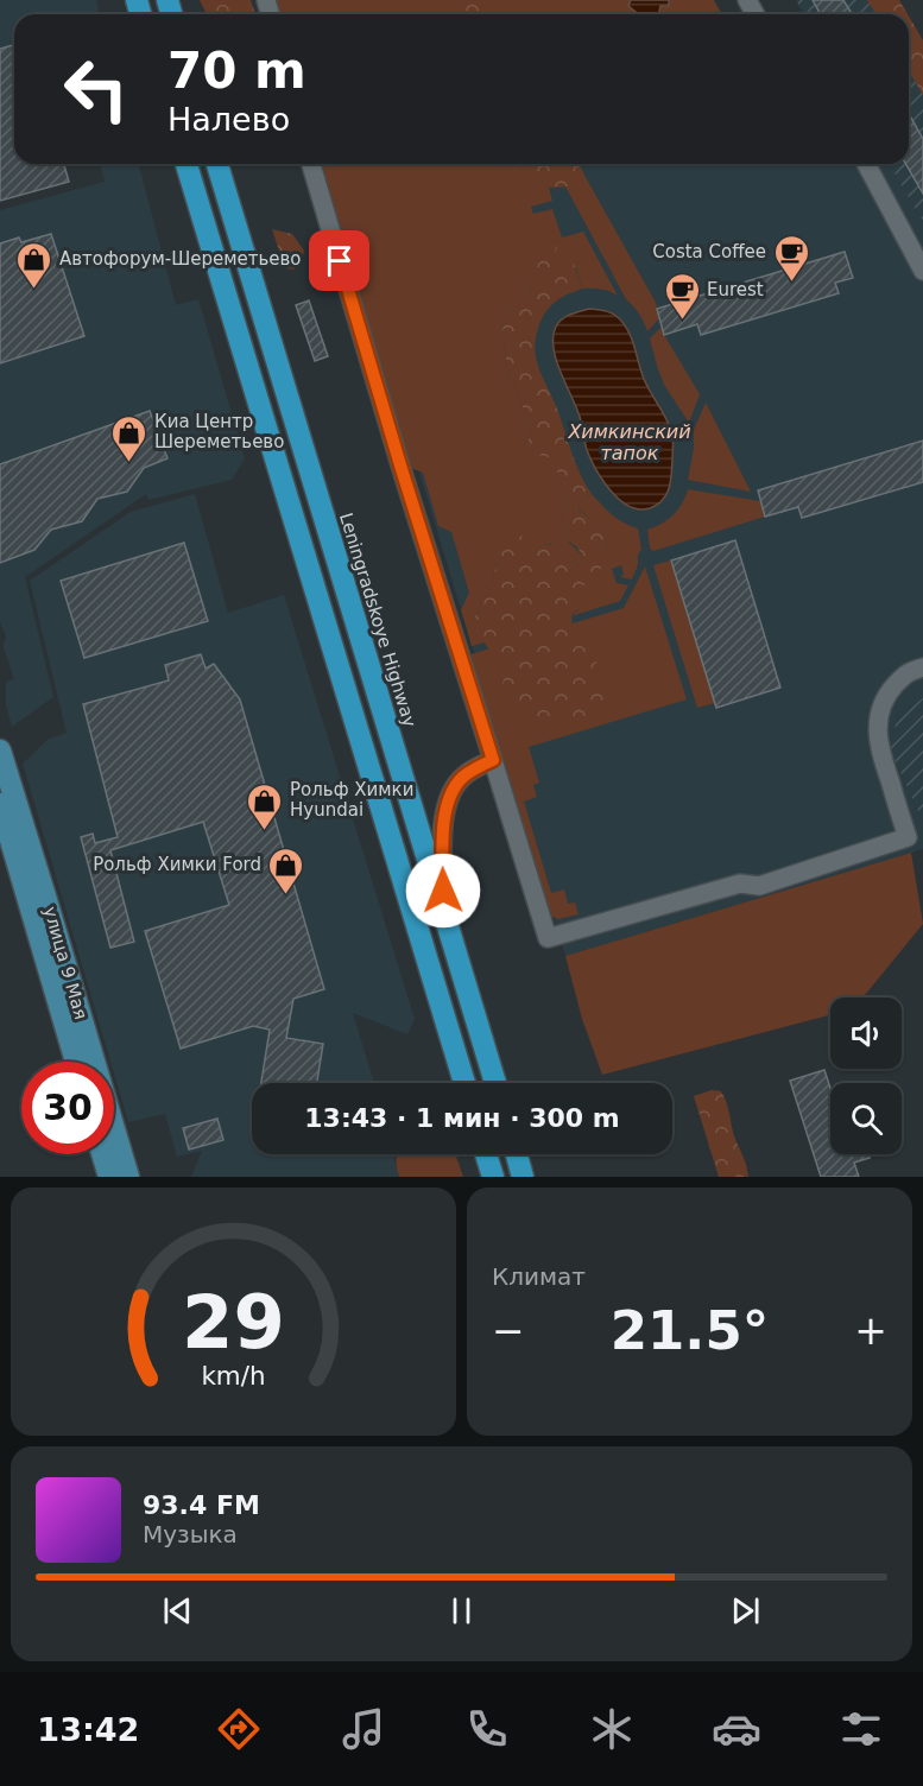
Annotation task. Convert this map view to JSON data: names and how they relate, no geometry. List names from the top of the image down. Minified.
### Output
{"streets":{"highway":["Leningradskoye Highway"],"main road":["улица 9 Мая"]},"water":["Химкинский тапок"],"places":{"cafe":["Costa Coffee","Eurest"],"shop":["Автофорум-Шереметьево","Киа Центр Шереметьево","Рольф Химки Hyundai","Рольф Химки Ford"]},"page":{"turn":["70 m","Налево"],"limit":"30","trip":"13:43 · 1 мин · 300 m","tile":"Климат","heat":["−","21.5°","+"],"song":["93.4 FM","Музыка"],"tabs":"13:42","gauge":["29","km/h"]}}
